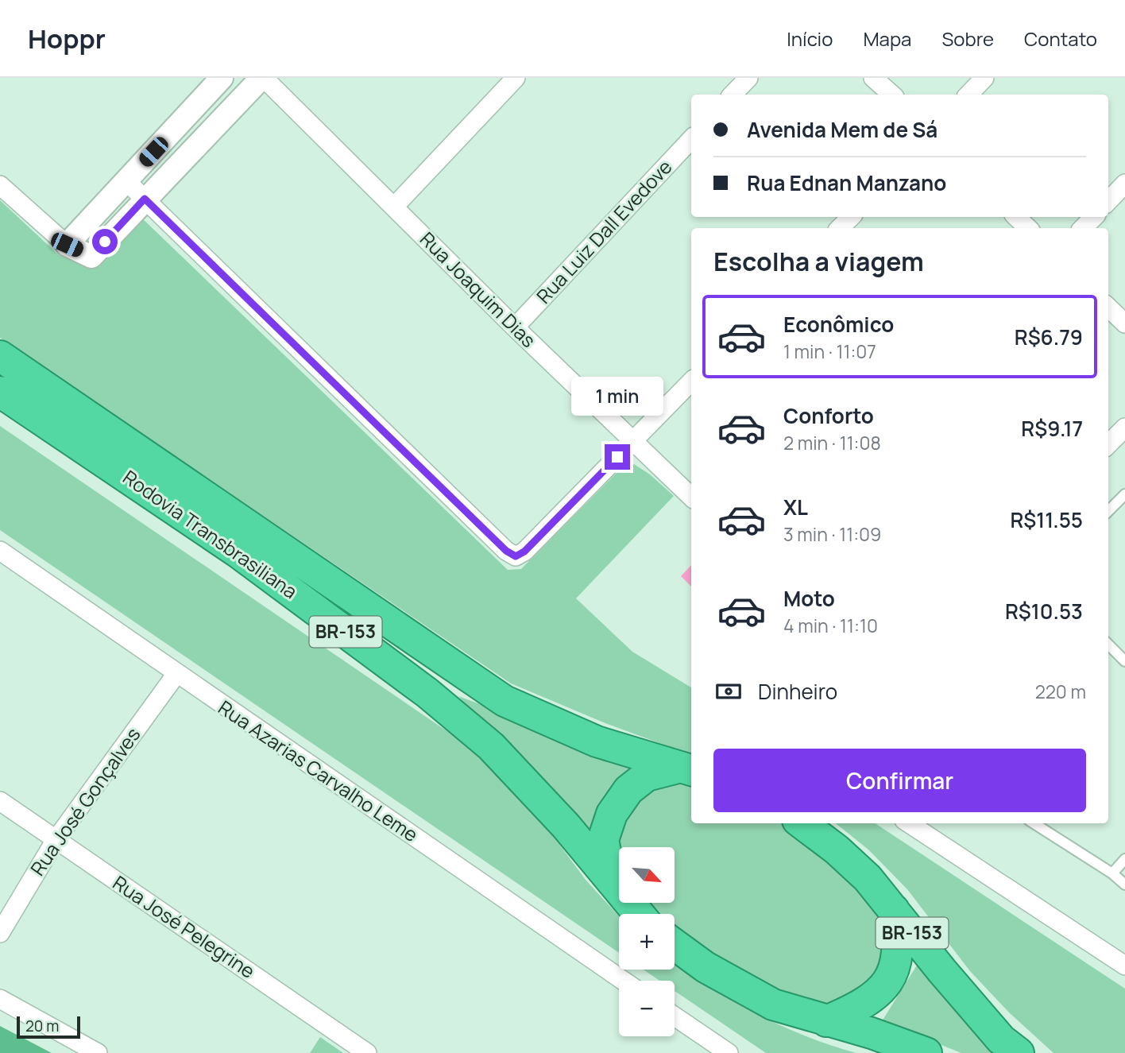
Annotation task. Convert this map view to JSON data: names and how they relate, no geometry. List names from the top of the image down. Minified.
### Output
{"streets":{"highway":["Rodovia Transbrasiliana","BR-153"],"street":["Rua Luiz Dall Evedove","Rua Joaquim Dias","Rua Azarias Carvalho Leme","Rua José Gonçalves","Rua José Pelegrine"]},"crossings":[["Rua Luiz Dall Evedove","Rua Joaquim Dias"],["Rua Azarias Carvalho Leme","Rua José Gonçalves"],["Rua José Gonçalves","Rua José Pelegrine"]],"scale_bar":"20 m","north":"bottom right","page":{"header":"Hoppr","nav":["Início","Mapa","Sobre","Contato"],"banner":["Avenida Mem de Sá","Rua Ednan Manzano"],"heading":"Escolha a viagem","list":[{"name":"Econômico","note":"1 min · 11:07","value":"R$6.79"},{"name":"Conforto","note":"2 min · 11:08","value":"R$9.17"},{"name":"XL","note":"3 min · 11:09","value":"R$11.55"},{"name":"Moto","note":"4 min · 11:10","value":"R$10.53"}],"bubble":"1 min","pay":["Dinheiro","220 m"],"buttons":"Confirmar","map_buttons":["+","−"],"scale":"20 m"}}
